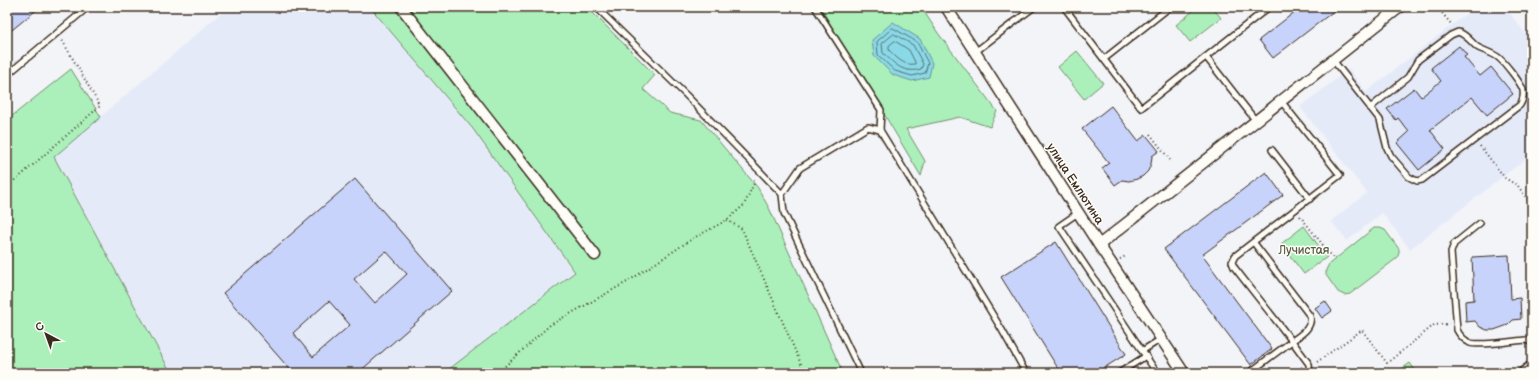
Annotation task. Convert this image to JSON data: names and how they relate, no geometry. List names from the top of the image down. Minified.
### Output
{"streets":{"street":["улица Емлютина"]},"parks":["Лучистая"],"north":"top left"}
